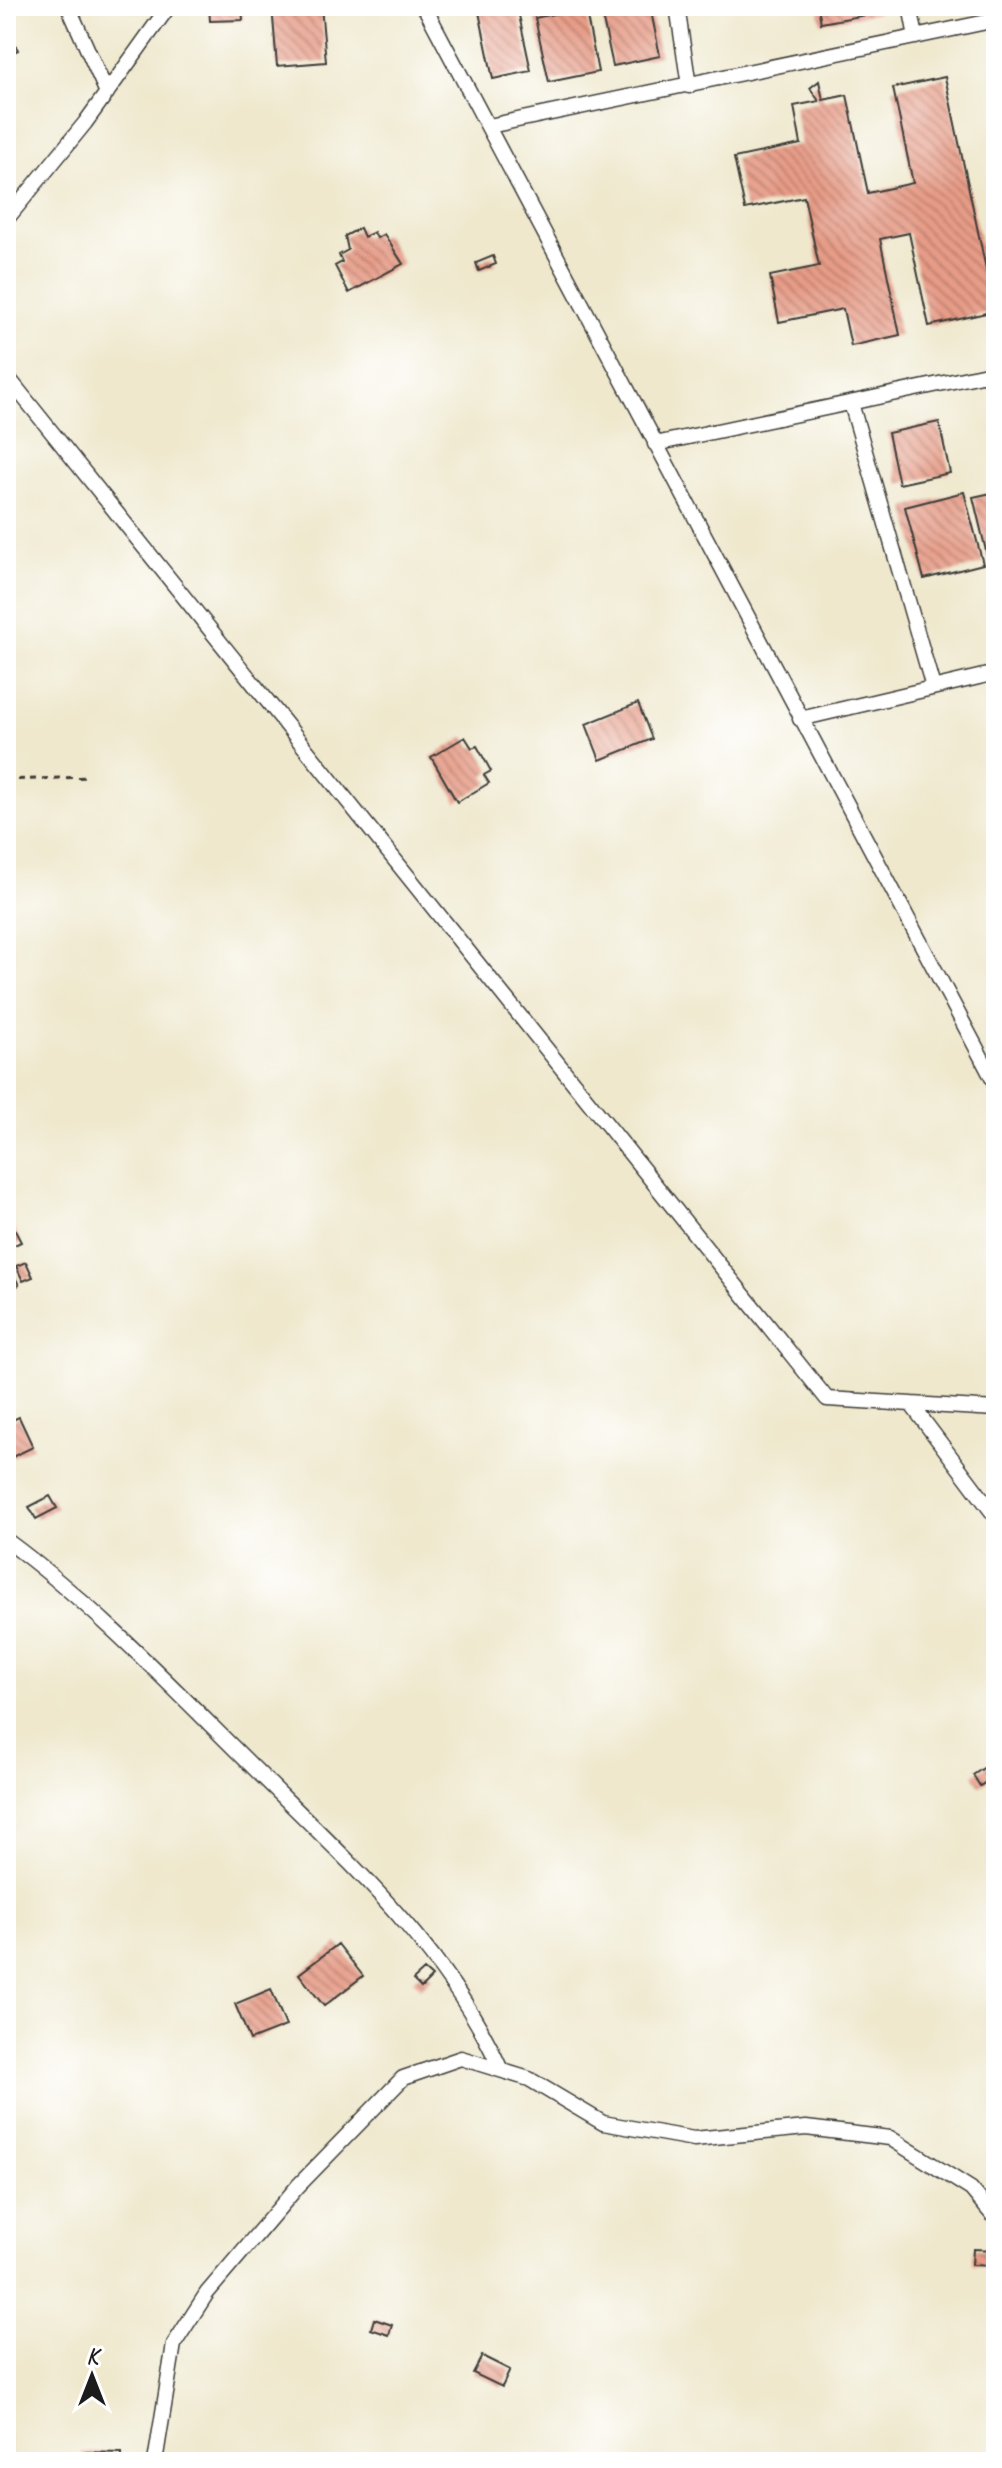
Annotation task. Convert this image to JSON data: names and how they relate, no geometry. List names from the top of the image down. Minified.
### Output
{"north":"top"}
